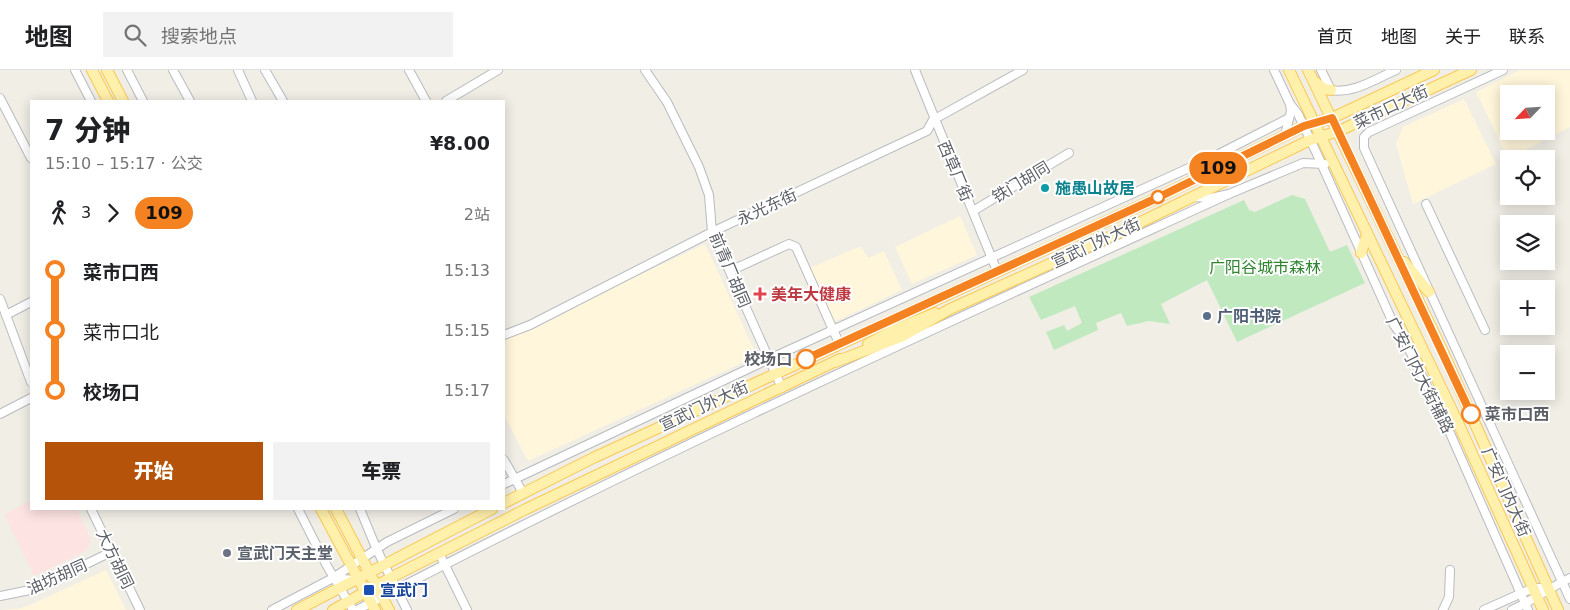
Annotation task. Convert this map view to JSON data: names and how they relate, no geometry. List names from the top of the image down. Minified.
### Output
{"streets":{"main road":["菜市口大街","宣武门外大街","广安门内大街"],"street":["西草厂街","铁门胡同","永光东街","前青厂胡同","广安门内大街辅路","大方胡同","油坊胡同"]},"crossings":[["菜市口大街","宣武门外大街"],["菜市口大街","广安门内大街"],["西草厂街","铁门胡同"],["西草厂街","永光东街"],["西草厂街","宣武门外大街"],["永光东街","前青厂胡同"],["宣武门外大街","前青厂胡同"],["宣武门外大街","广安门内大街辅路"],["宣武门外大街","广安门内大街"],["大方胡同","油坊胡同"]],"parks":["广阳谷城市森林"],"places":{"other":["施愚山故居","广阳书院","校场口","菜市口西","宣武门天主堂"],"health":["美年大健康"],"transit":["宣武门"]},"lines":["bus line 109"],"north":"bottom left","page":{"header":"地图","search":"搜索地点","nav":["首页","地图","关于","联系"],"on_map":"109","map_buttons":["+","−"],"heading":["7 分钟","15:10 – 15:17 · 公交","¥8.00"],"legs":["3","109","2站"],"list":[{"name":"菜市口西","value":"15:13"},{"name":"菜市口北","value":"15:15"},{"name":"校场口","value":"15:17"}],"buttons":["开始","车票"]}}
